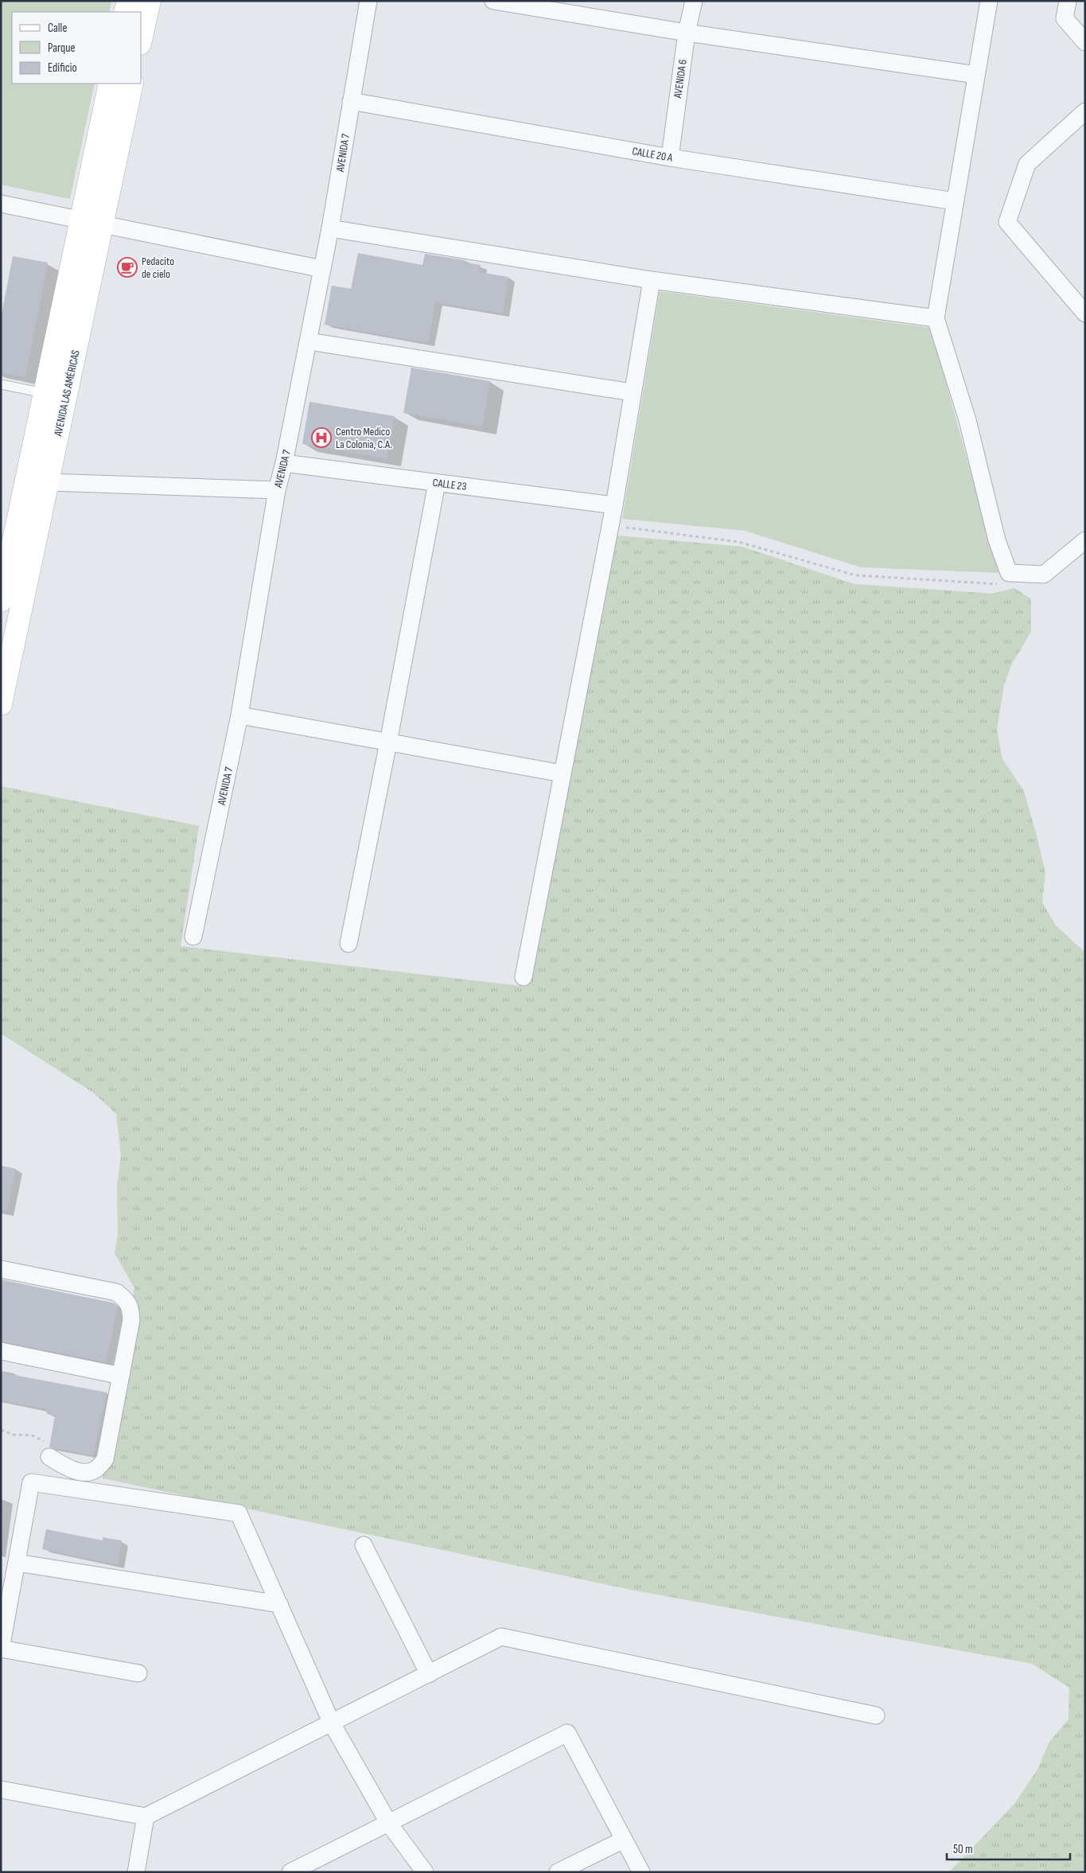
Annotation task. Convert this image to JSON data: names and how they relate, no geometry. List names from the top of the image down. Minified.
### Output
{"streets":{"main road":["AVENIDA LAS AMÉRICAS"],"street":["AVENIDA 6","AVENIDA 7","CALLE 20 A","CALLE 23"]},"crossings":[["AVENIDA 6","CALLE 20 A"],["AVENIDA 7","CALLE 20 A"],["AVENIDA 7","CALLE 23"]],"places":{"cafe":["Pedacito de cielo"],"hospital":["Centro Medico La Colonia, C.A."]},"legend":["Calle","Parque","Edificio"],"scale_bar":"50 m"}
